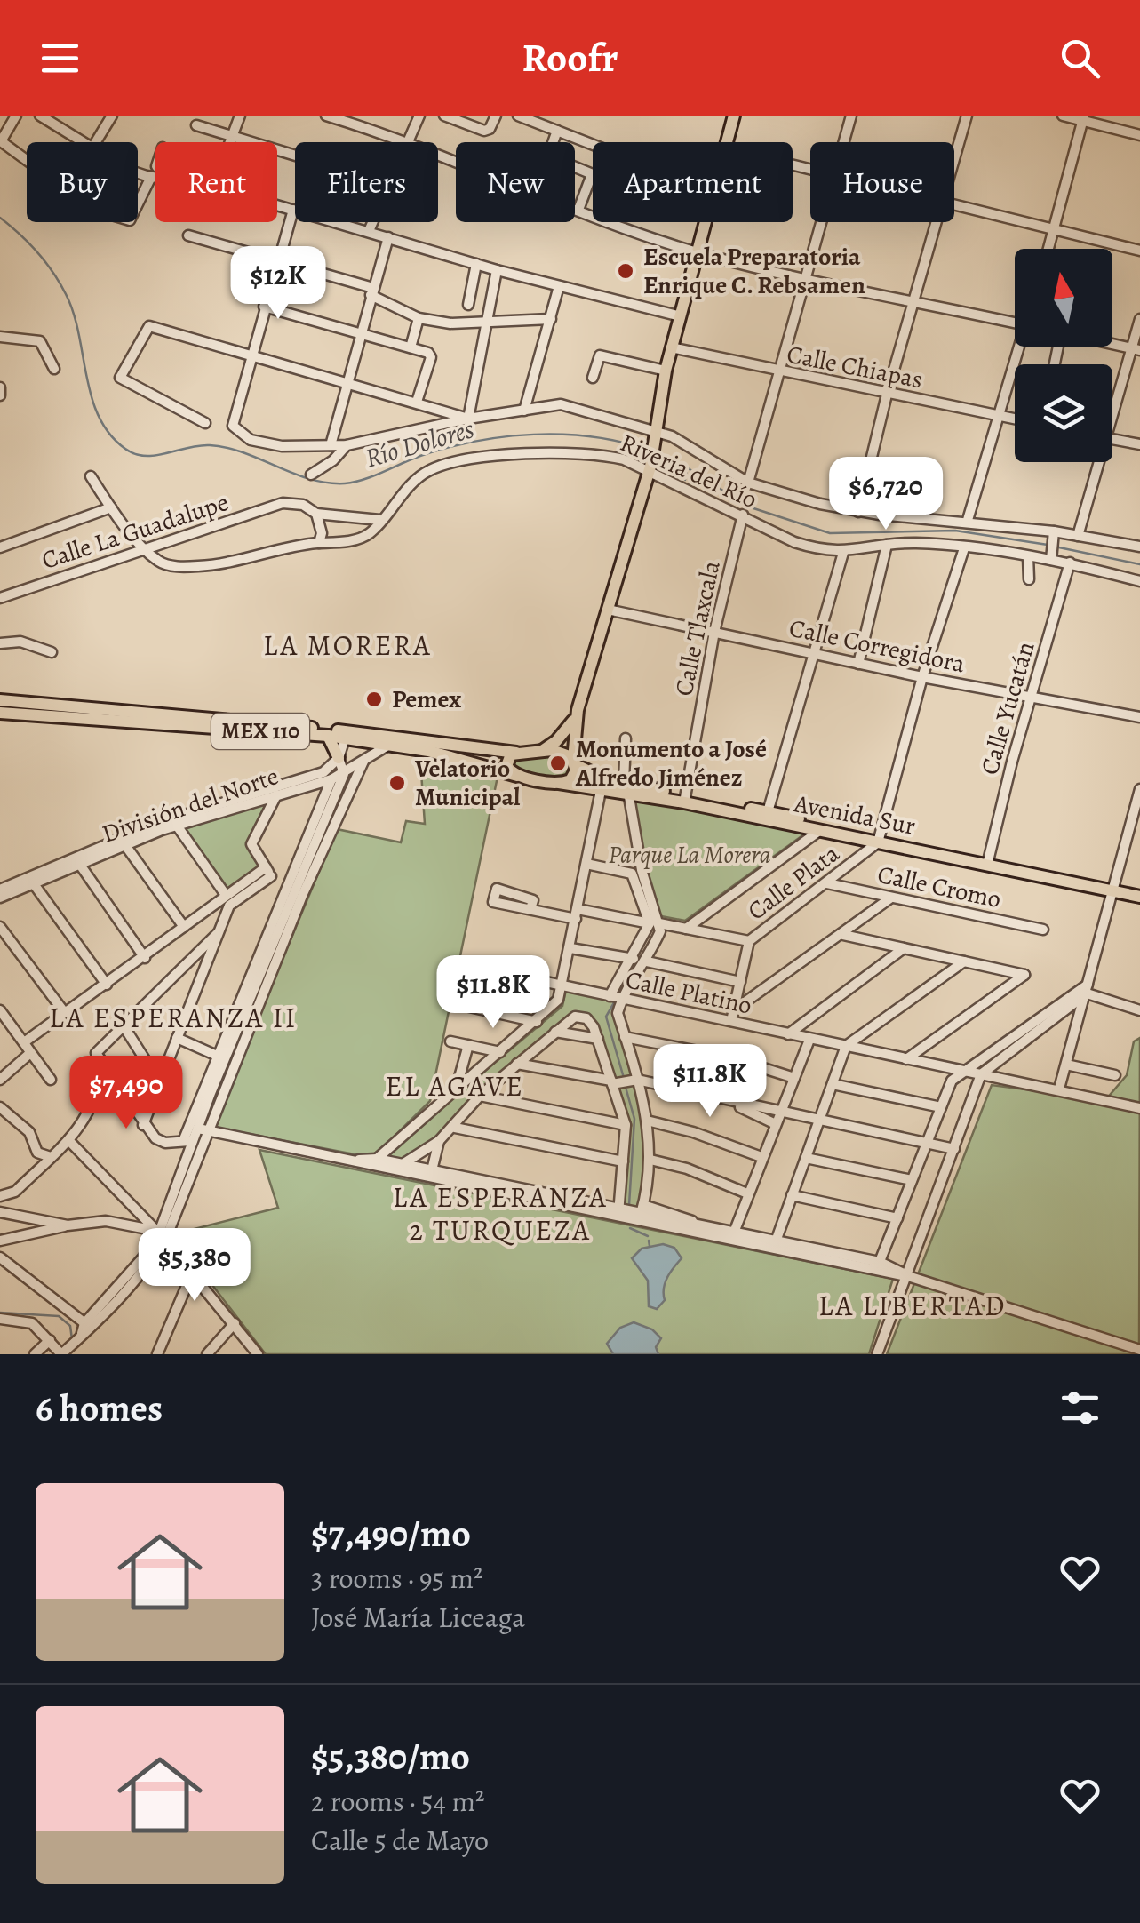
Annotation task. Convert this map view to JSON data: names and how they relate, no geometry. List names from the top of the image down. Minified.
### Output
{"streets":{"main road":["MEX 110","Avenida Sur"],"street":["Calle Chiapas","Riveria del Río","Calle La Guadalupe","Calle Tlaxcala","Calle Corregidora","Calle Yucatán","División del Norte","Calle Plata","Calle Cromo","Calle Platino"]},"crossings":[["Riveria del Río","Calle La Guadalupe"],["Riveria del Río","Calle Tlaxcala"],["Riveria del Río","Calle Yucatán"],["Calle Tlaxcala","Calle Corregidora"],["Calle Tlaxcala","Avenida Sur"],["Calle Corregidora","Calle Yucatán"],["Calle Yucatán","Avenida Sur"],["MEX 110","División del Norte"],["MEX 110","Avenida Sur"],["Avenida Sur","Calle Plata"],["Calle Plata","Calle Cromo"],["Calle Plata","Calle Platino"]],"districts":["LA MORERA","LA ESPERANZA II","EL AGAVE","LA ESPERANZA 2 TURQUEZA","LA LIBERTAD"],"water":["Río Dolores"],"parks":["Parque La Morera"],"places":["Escuela Preparatoria Enrique C. Rebsamen","Pemex","Monumento a José Alfredo Jiménez","Velatorio Municipal"],"north":"top","page":{"header":"Roofr","chip":["Buy","Rent","Filters","New","Apartment","House"],"price":["$12K","$6,720","$11.8K","$11.8K","$7,490","$5,380"],"heading":"6 homes","list":[{"name":"$7,490/mo","note":"3 rooms · 95 m² · José María Liceaga"},{"name":"$5,380/mo","note":"2 rooms · 54 m² · Calle 5 de Mayo"}]}}
